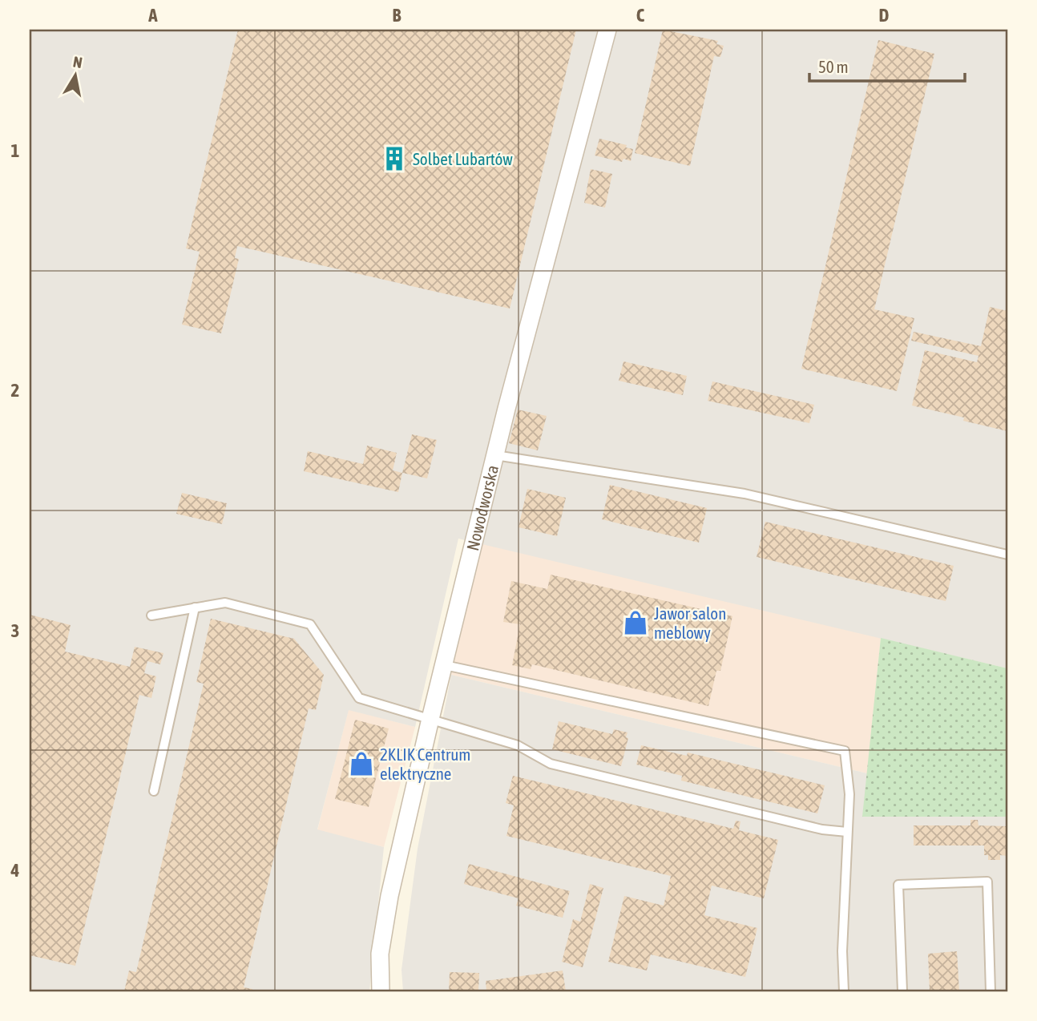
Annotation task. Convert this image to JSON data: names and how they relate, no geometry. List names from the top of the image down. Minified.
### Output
{"streets":{"street":["Nowodworska"]},"places":{"building":["Solbet Lubartów"],"shop":["Jawor salon meblowy","2KLIK Centrum elektryczne"]},"scale_bar":"50 m","north":"top","grid":{"columns":["A","B","C","D"],"rows":["1","2","3","4"]}}
